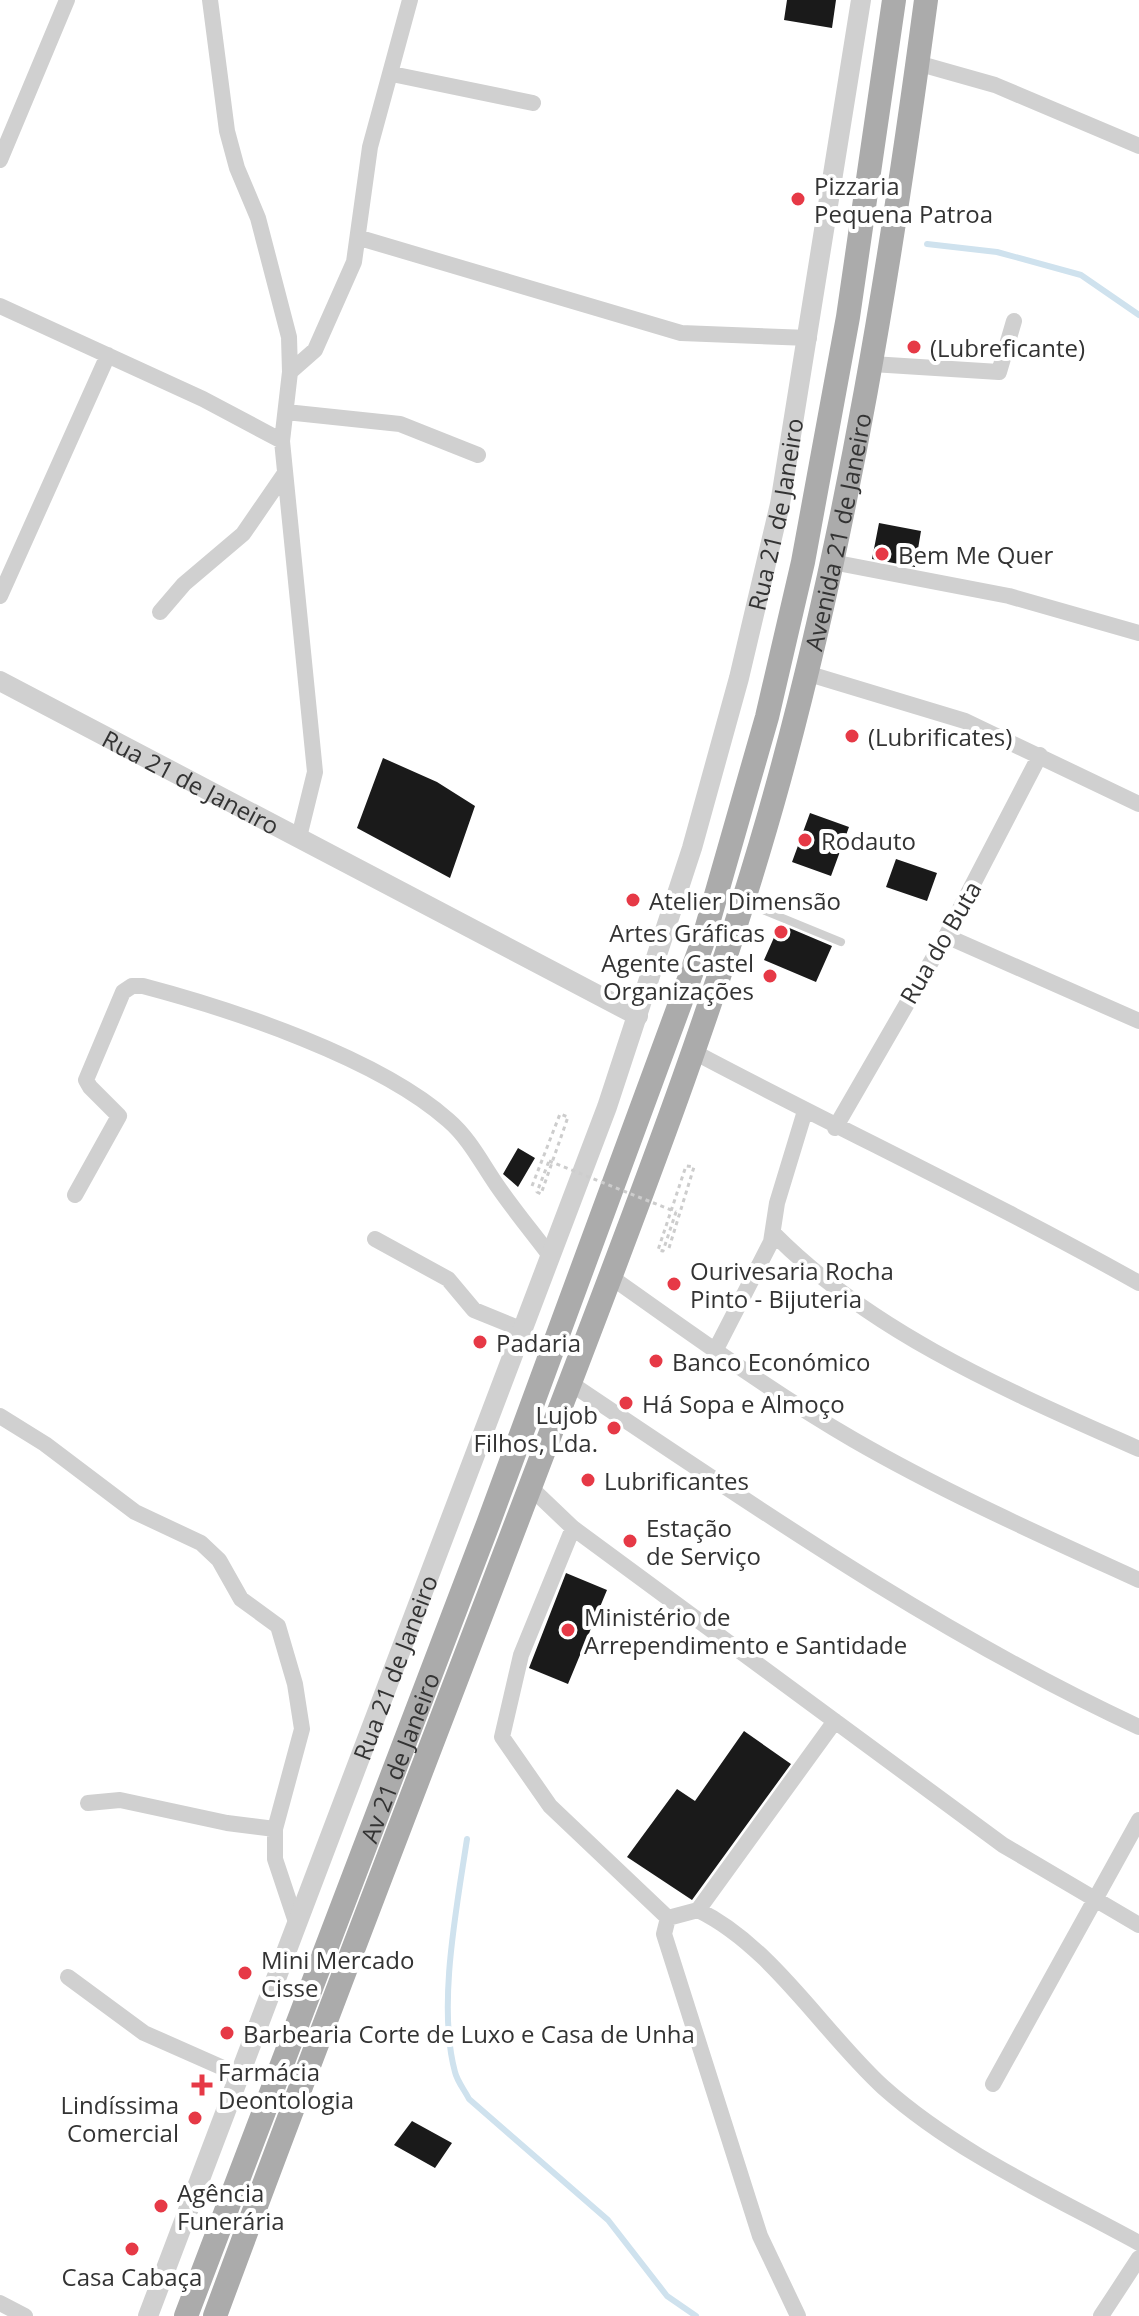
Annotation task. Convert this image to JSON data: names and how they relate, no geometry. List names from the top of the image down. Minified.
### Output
{"streets":{"main road":["Avenida 21 de Janeiro","Av 21 de Janeiro"],"street":["Rua 21 de Janeiro","Rua do Buta"]},"crossings":[["Avenida 21 de Janeiro","Av 21 de Janeiro"]],"places":{"other":["Pizzaria Pequena Patroa","(Lubreficante)","Bem Me Quer","(Lubrificates)","Rodauto","Atelier Dimensão","Artes Gráficas","Agente Castel Organizações","Ourivesaria Rocha Pinto - Bijuteria","Padaria","Banco Económico","Há Sopa e Almoço","Lujob Filhos, Lda.","Lubrificantes","Estação de Serviço","Ministério de Arrependimento e Santidade","Mini Mercado Cisse","Barbearia Corte de Luxo e Casa de Unha","Lindíssima Comercial","Agência Funerária","Casa Cabaça"],"health":["Farmácia Deontologia"]}}
